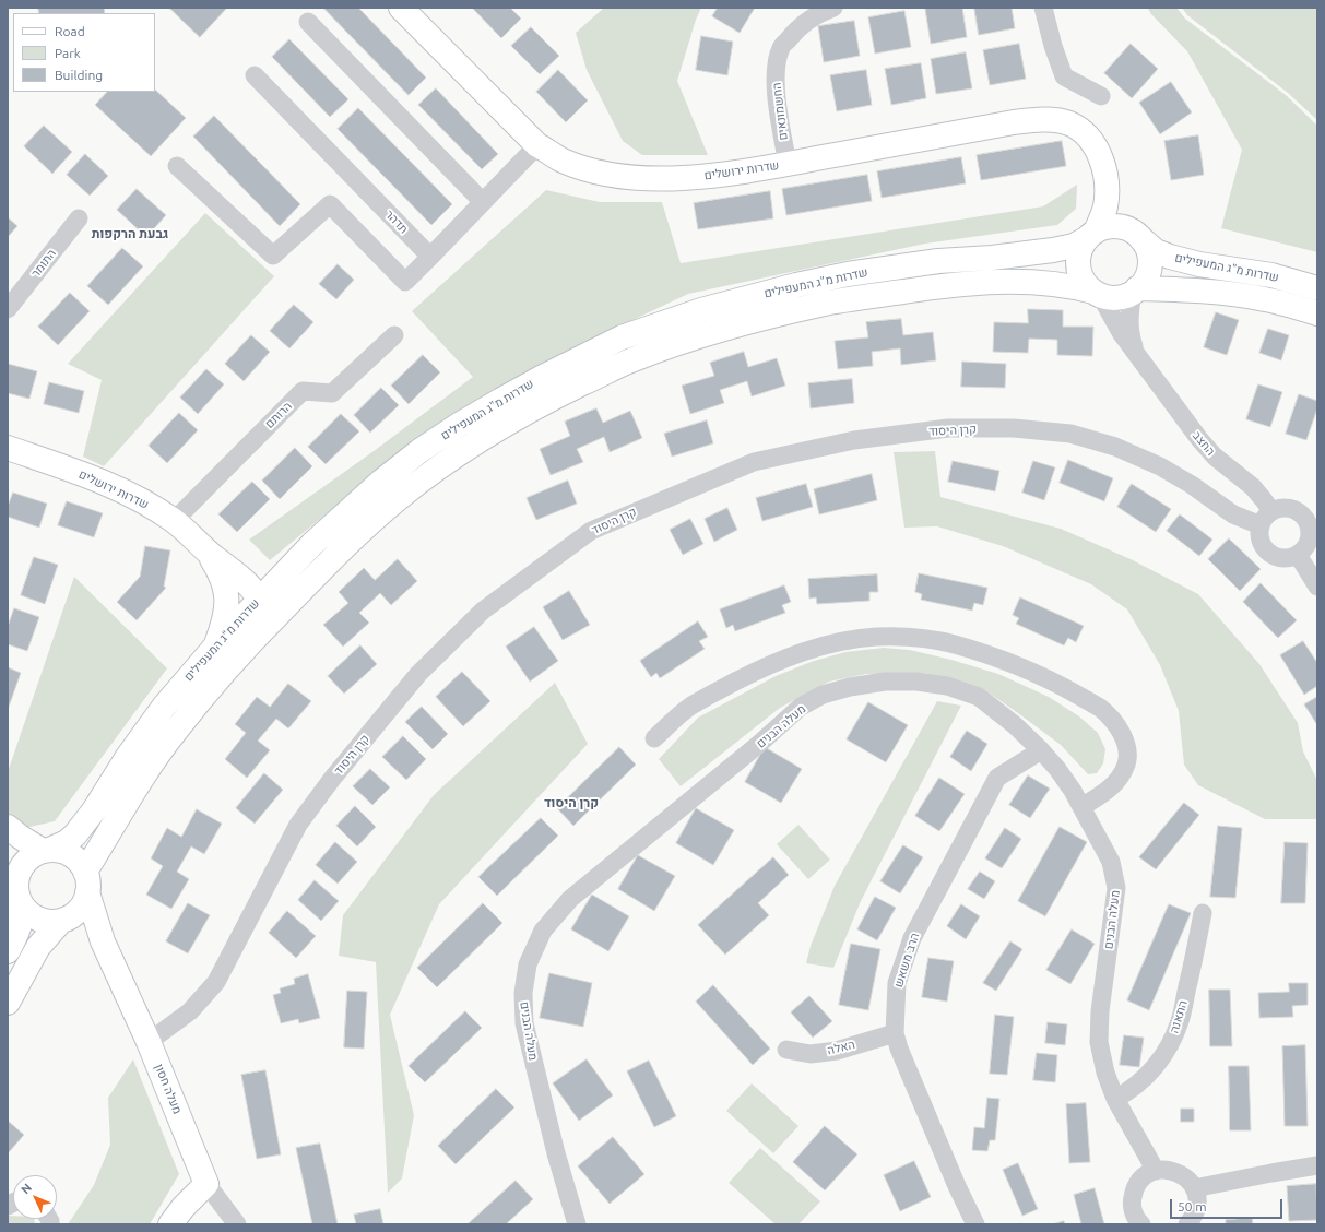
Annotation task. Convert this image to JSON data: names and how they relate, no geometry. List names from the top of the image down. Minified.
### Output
{"streets":{"main road":["שדרות ירושלים","שדרות מ\"ג המעפילים","מעלה חסון"],"street":["החשמונאים","תדהר","התומר","הרותם","קרן היסוד","החצב","מעלה הבנים","הרב משאש","התאנה","האלה"]},"crossings":[["החשמונאים","שדרות ירושלים"],["שדרות ירושלים","שדרות מ\"ג המעפילים"],["שדרות ירושלים","הרותם"],["שדרות ירושלים","החצב"],["שדרות מ\"ג המעפילים","החצב"],["שדרות מ\"ג המעפילים","מעלה חסון"],["קרן היסוד","החצב"],["קרן היסוד","מעלה חסון"],["מעלה הבנים","הרב משאש"],["מעלה הבנים","התאנה"],["הרב משאש","האלה"]],"districts":["גבעת הרקפות","קרן היסוד"],"legend":["Road","Park","Building"],"scale_bar":"50 m","north":"top left"}
